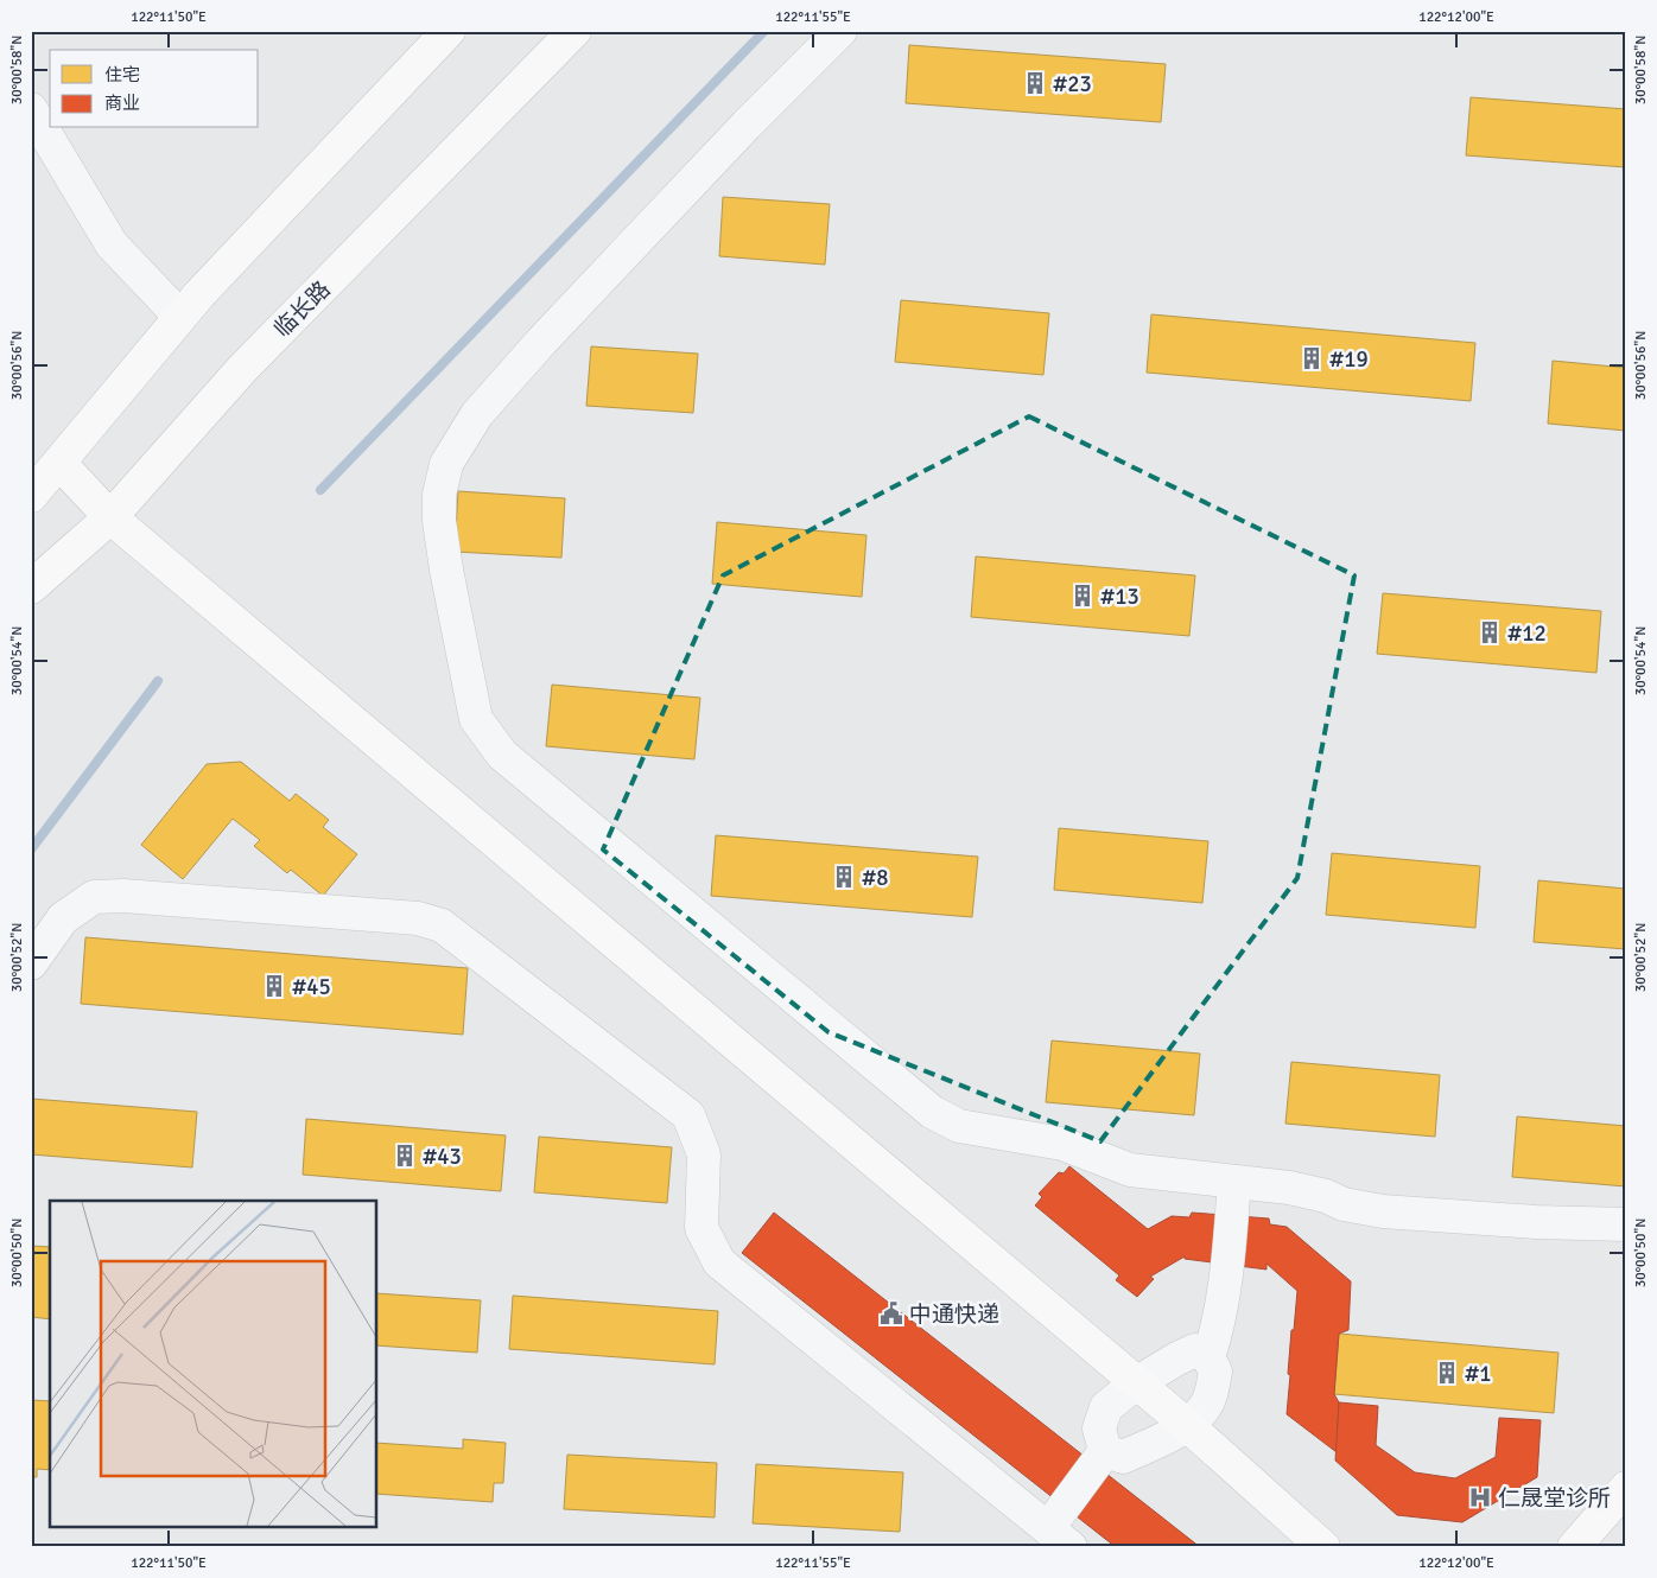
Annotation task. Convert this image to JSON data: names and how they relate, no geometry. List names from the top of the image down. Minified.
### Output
{"streets":{"street":["临长路"]},"places":{"building":["#23","#19","#13","#12","#8","#45","#43","#1"],"public building":["中通快递"],"hospital":["仁晟堂诊所"]},"legend":["住宅","商业"],"coordinates":["122°11'50\"E","122°11'55\"E","122°12'00\"E","30°00'58\"N","30°00'56\"N","30°00'54\"N","30°00'52\"N","30°00'50\"N"]}
